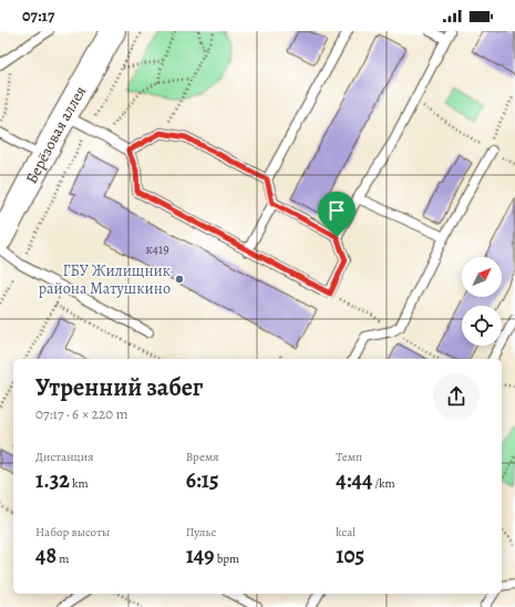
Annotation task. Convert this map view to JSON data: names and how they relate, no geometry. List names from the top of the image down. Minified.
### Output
{"streets":{"street":["Берёзовая аллея"]},"places":["ГБУ Жилищник района Матушкино"],"house_numbers":["к419"],"north":"top right","page":{"status":"07:17","heading":["Утренний забег","07:17 · 6 × 220 m"],"stats":[["Дистанция","1.32 km"],["Время","6:15"],["Темп","4:44 /km"],["Набор высоты","48 m"],["Пульс","149 bpm"],["kcal","105"]]}}
